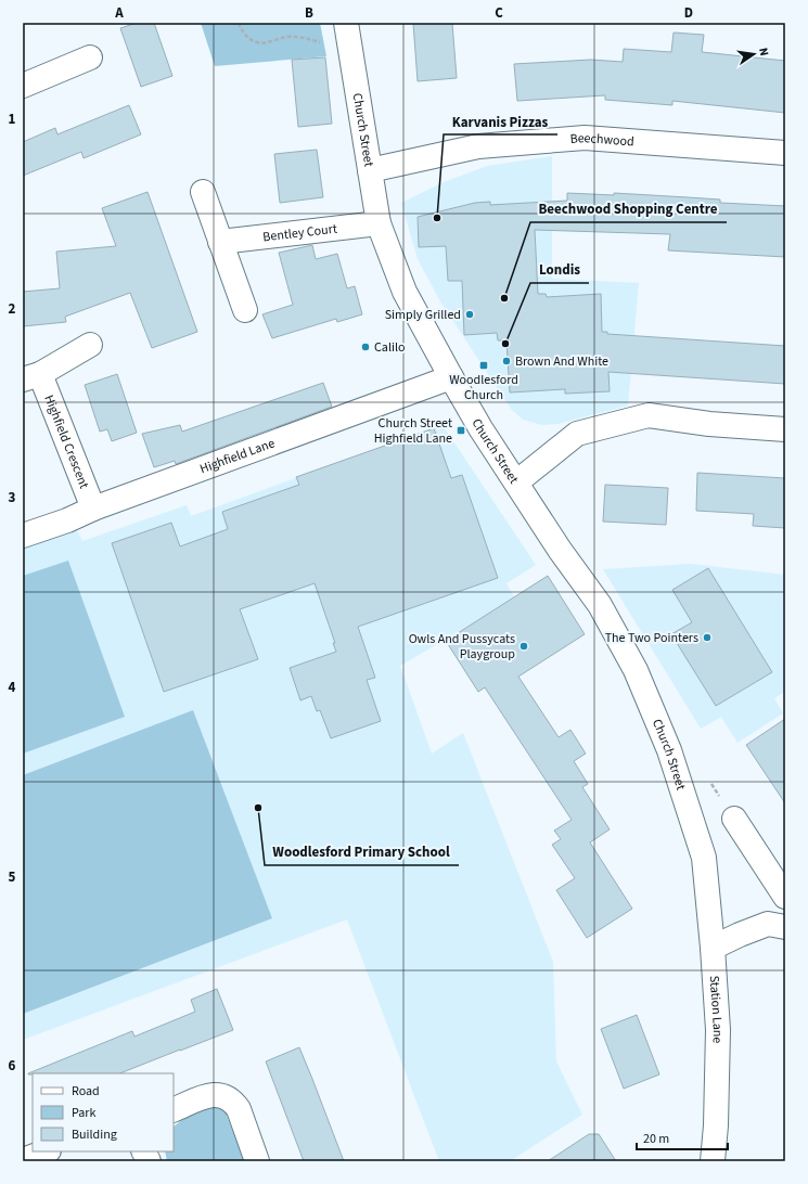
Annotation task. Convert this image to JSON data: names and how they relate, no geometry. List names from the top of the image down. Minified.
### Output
{"streets":{"street":["Church Street","Beechwood","Bentley Court","Highfield Crescent","Highfield Lane","Station Lane"]},"crossings":[["Church Street","Beechwood"],["Church Street","Bentley Court"],["Church Street","Highfield Lane"],["Church Street","Station Lane"],["Highfield Crescent","Highfield Lane"]],"places":{"other":["Karvanis Pizzas","Beechwood Shopping Centre","Simply Grilled","Londis","Calilo","Brown And White","The Two Pointers","Owls And Pussycats Playgroup","Woodlesford Primary School"],"transit":["Woodlesford Church","Church Street Highfield Lane"]},"legend":["Road","Park","Building"],"scale_bar":"20 m","north":"right","grid":{"columns":["A","B","C","D"],"rows":["1","2","3","4","5","6"]}}
